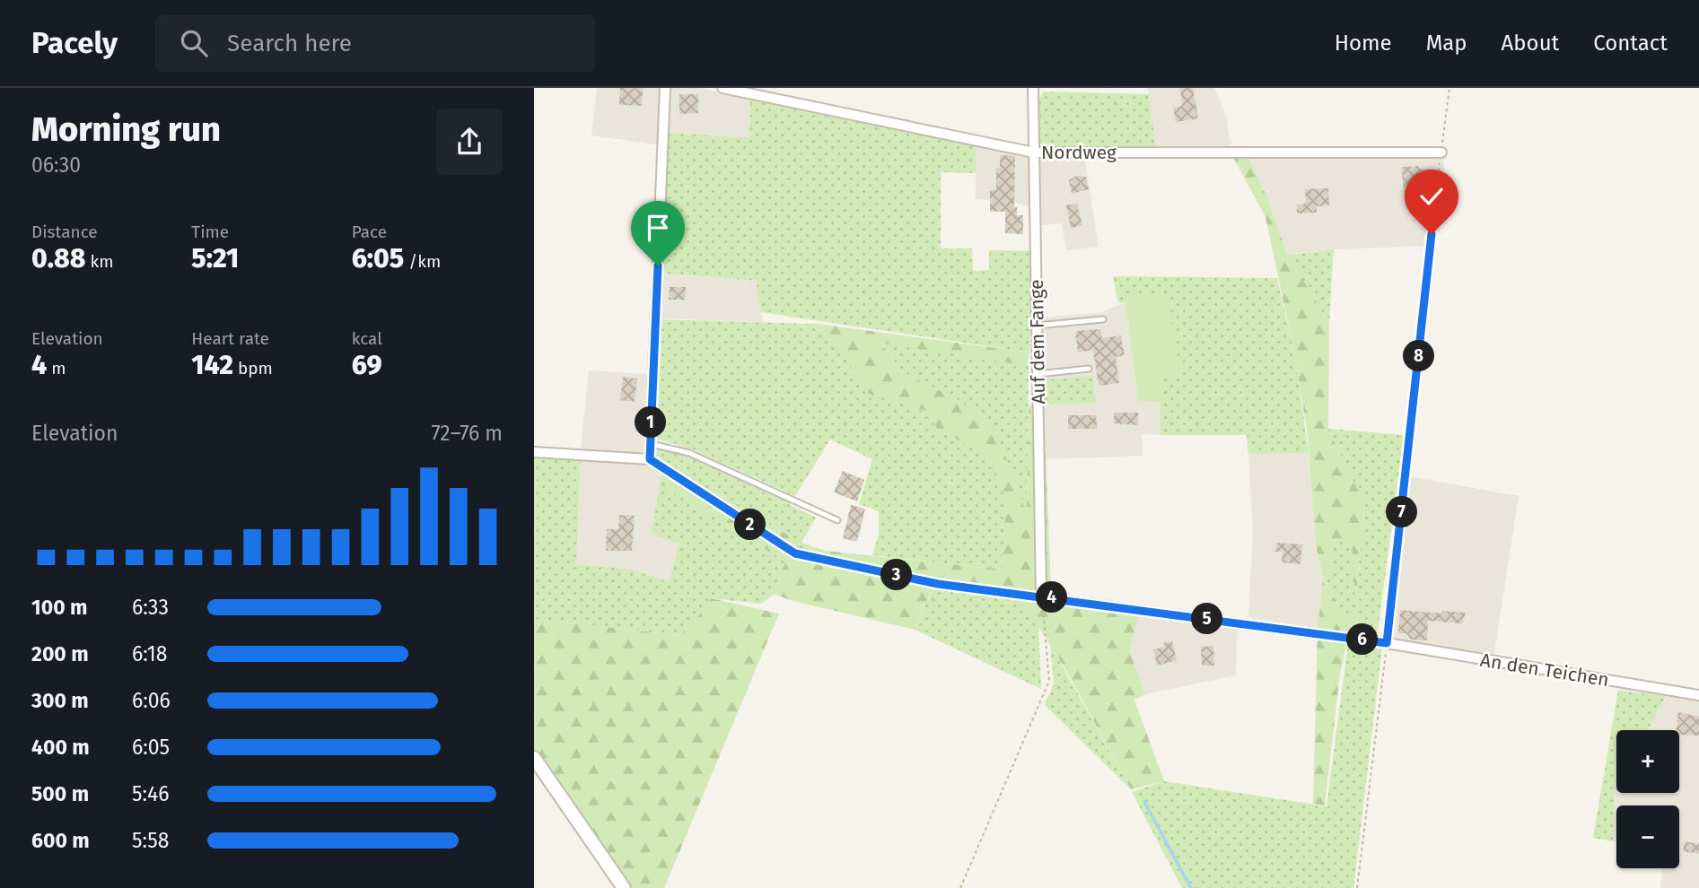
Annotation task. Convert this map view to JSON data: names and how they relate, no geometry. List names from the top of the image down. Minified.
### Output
{"streets":{"street":["Nordweg","Auf dem Fange","An den Teichen"]},"crossings":[["Nordweg","Auf dem Fange"],["Auf dem Fange","An den Teichen"]],"page":{"header":"Pacely","search":"Search here","nav":["Home","Map","About","Contact"],"heading":["Morning run","06:30"],"stats":[["Distance","0.88 km"],["Time","5:21"],["Pace","6:05 /km"],["Elevation","4 m"],["Heart rate","142 bpm"],["kcal","69"]],"pins":["8","1","7","2","3","4","5","6"],"chart":["Elevation","72–76 m"],"list":[{"name":"100 m","note":"6:33"},{"name":"200 m","note":"6:18"},{"name":"300 m","note":"6:06"},{"name":"400 m","note":"6:05"},{"name":"500 m","note":"5:46"},{"name":"600 m","note":"5:58"}],"map_buttons":["+","−"]}}
